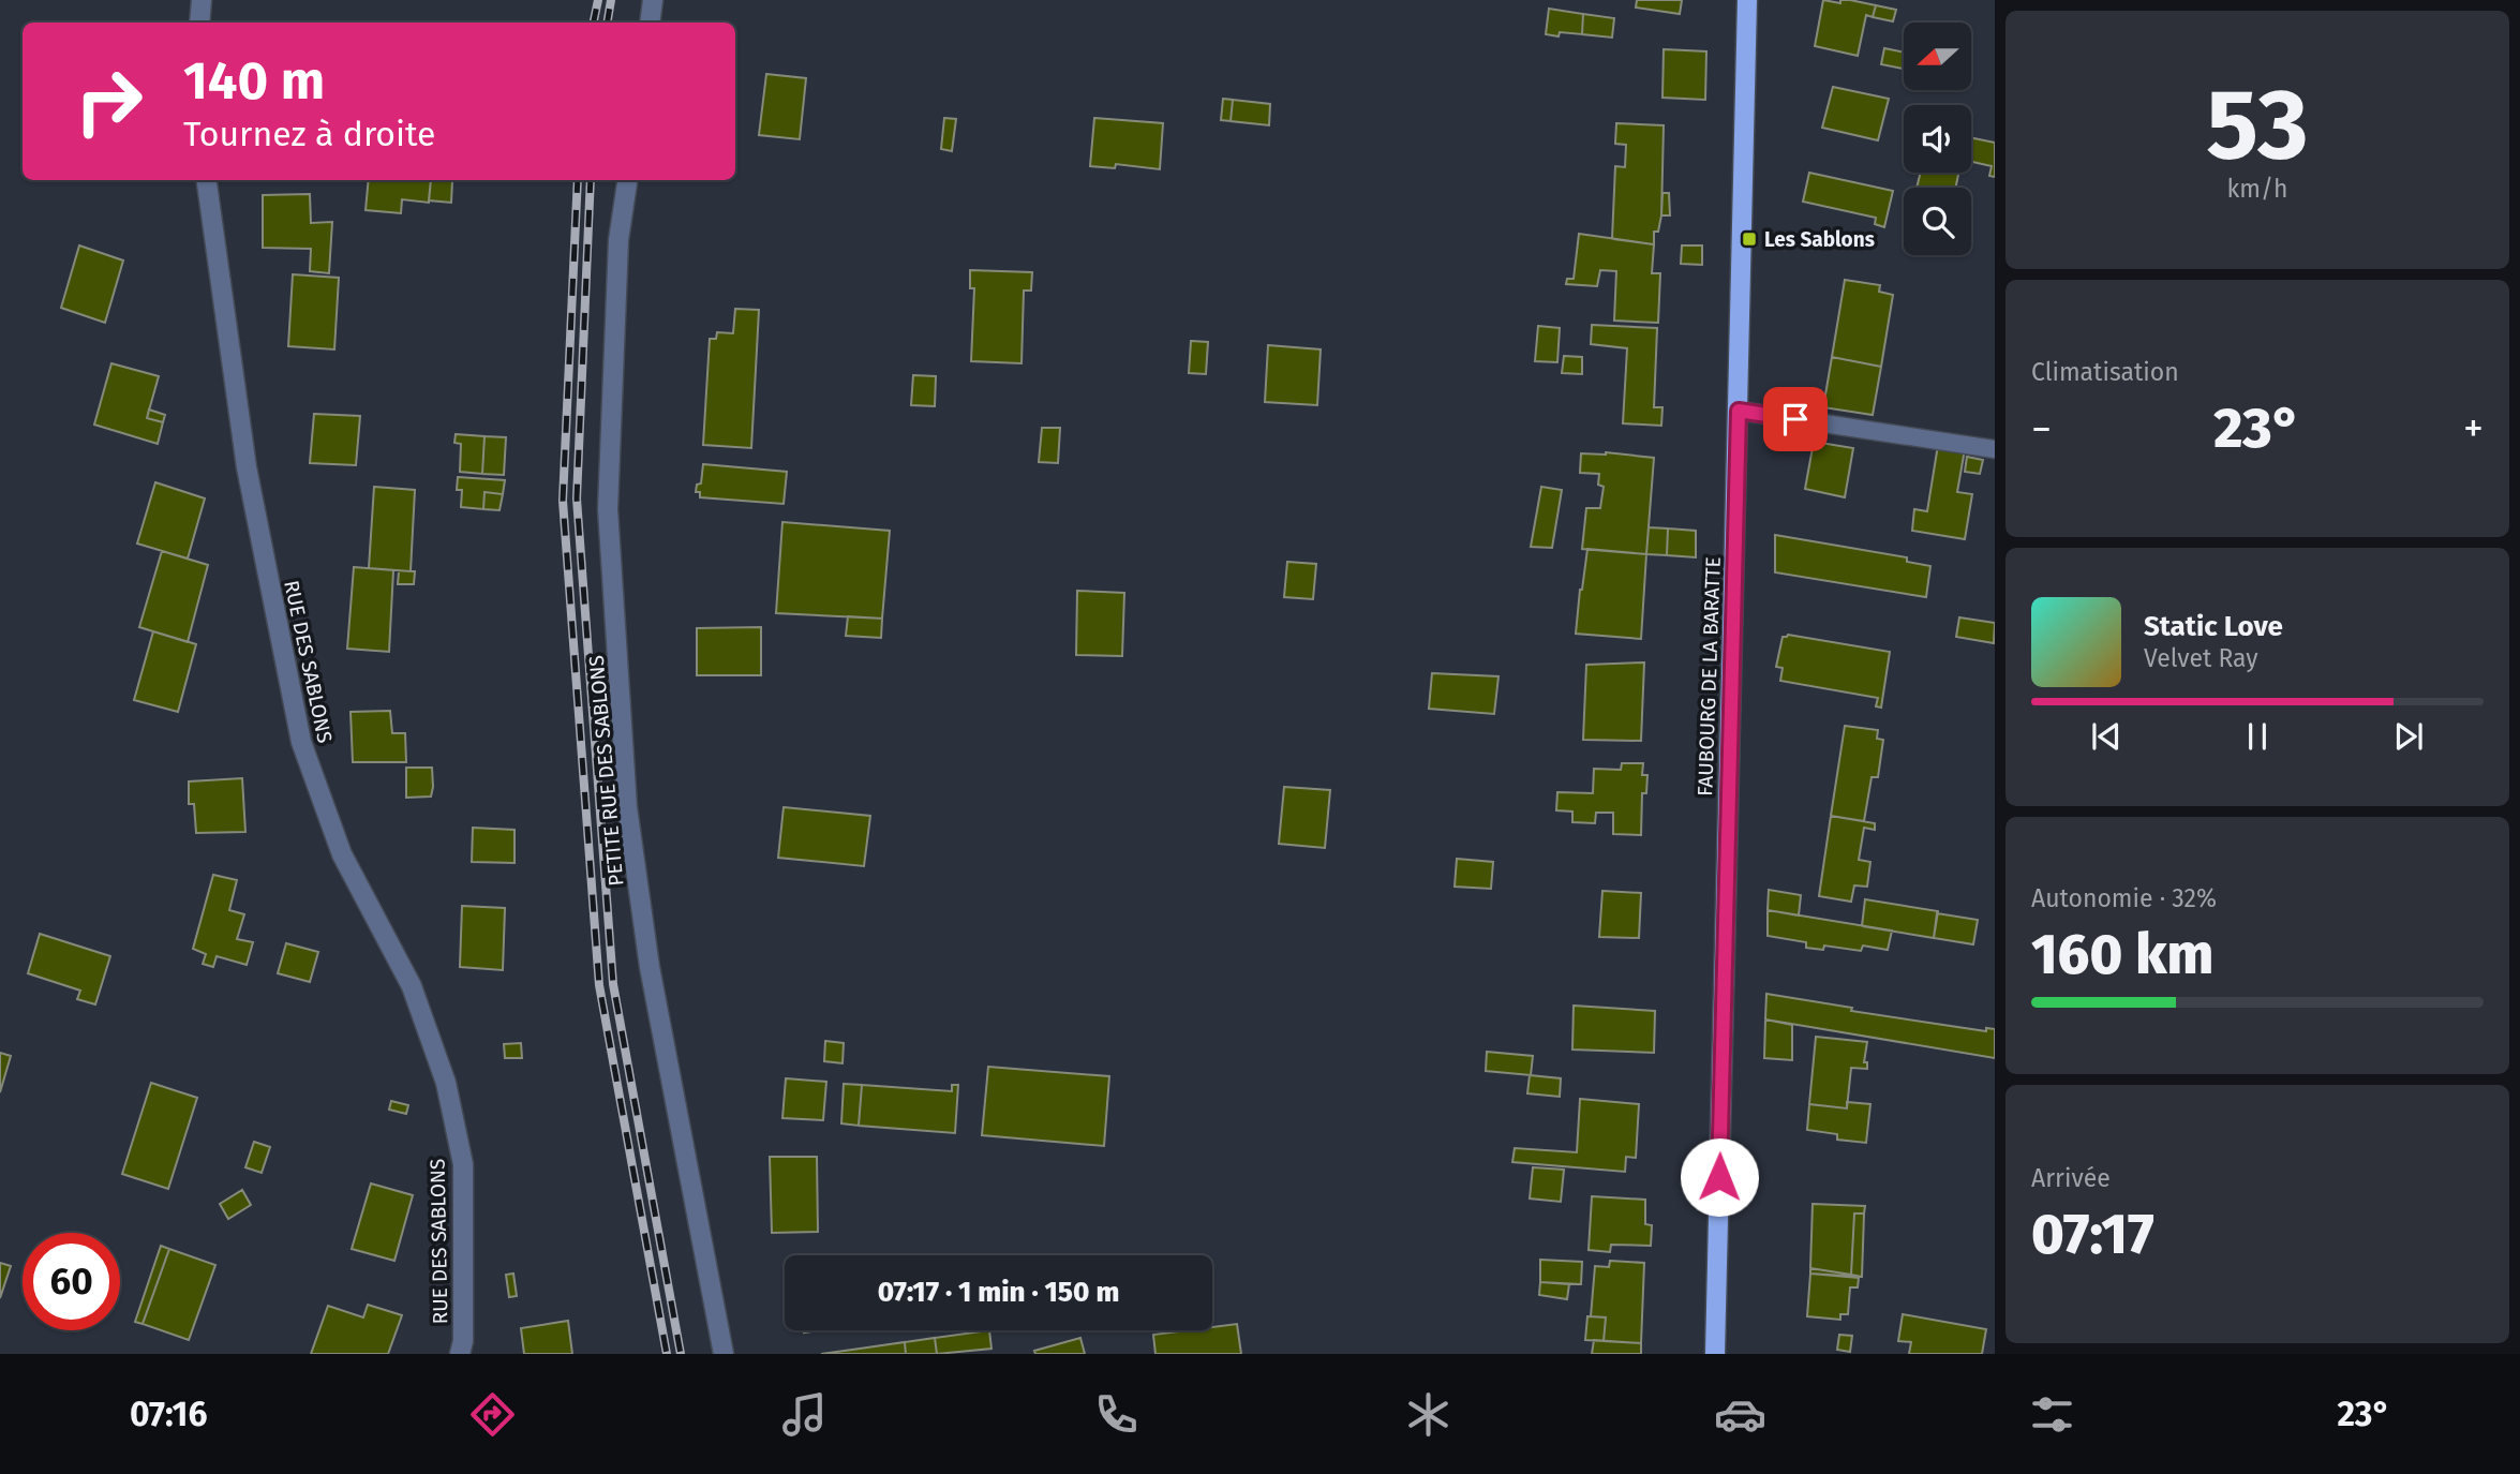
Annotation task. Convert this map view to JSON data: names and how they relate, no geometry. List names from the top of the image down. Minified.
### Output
{"streets":{"main road":["FAUBOURG DE LA BARATTE"],"street":["RUE DES SABLONS","PETITE RUE DES SABLONS"]},"places":{"transit":["Les Sablons"]},"north":"left","page":{"tile":[["53","km/h"],"Climatisation",["Autonomie · 32%","160 km"],["Arrivée","07:17"]],"turn":["140 m","Tournez à droite"],"heat":["−","23°","+"],"song":["Static Love","Velvet Ray"],"limit":"60","trip":"07:17 · 1 min · 150 m","tabs":["07:16","23°"]}}
